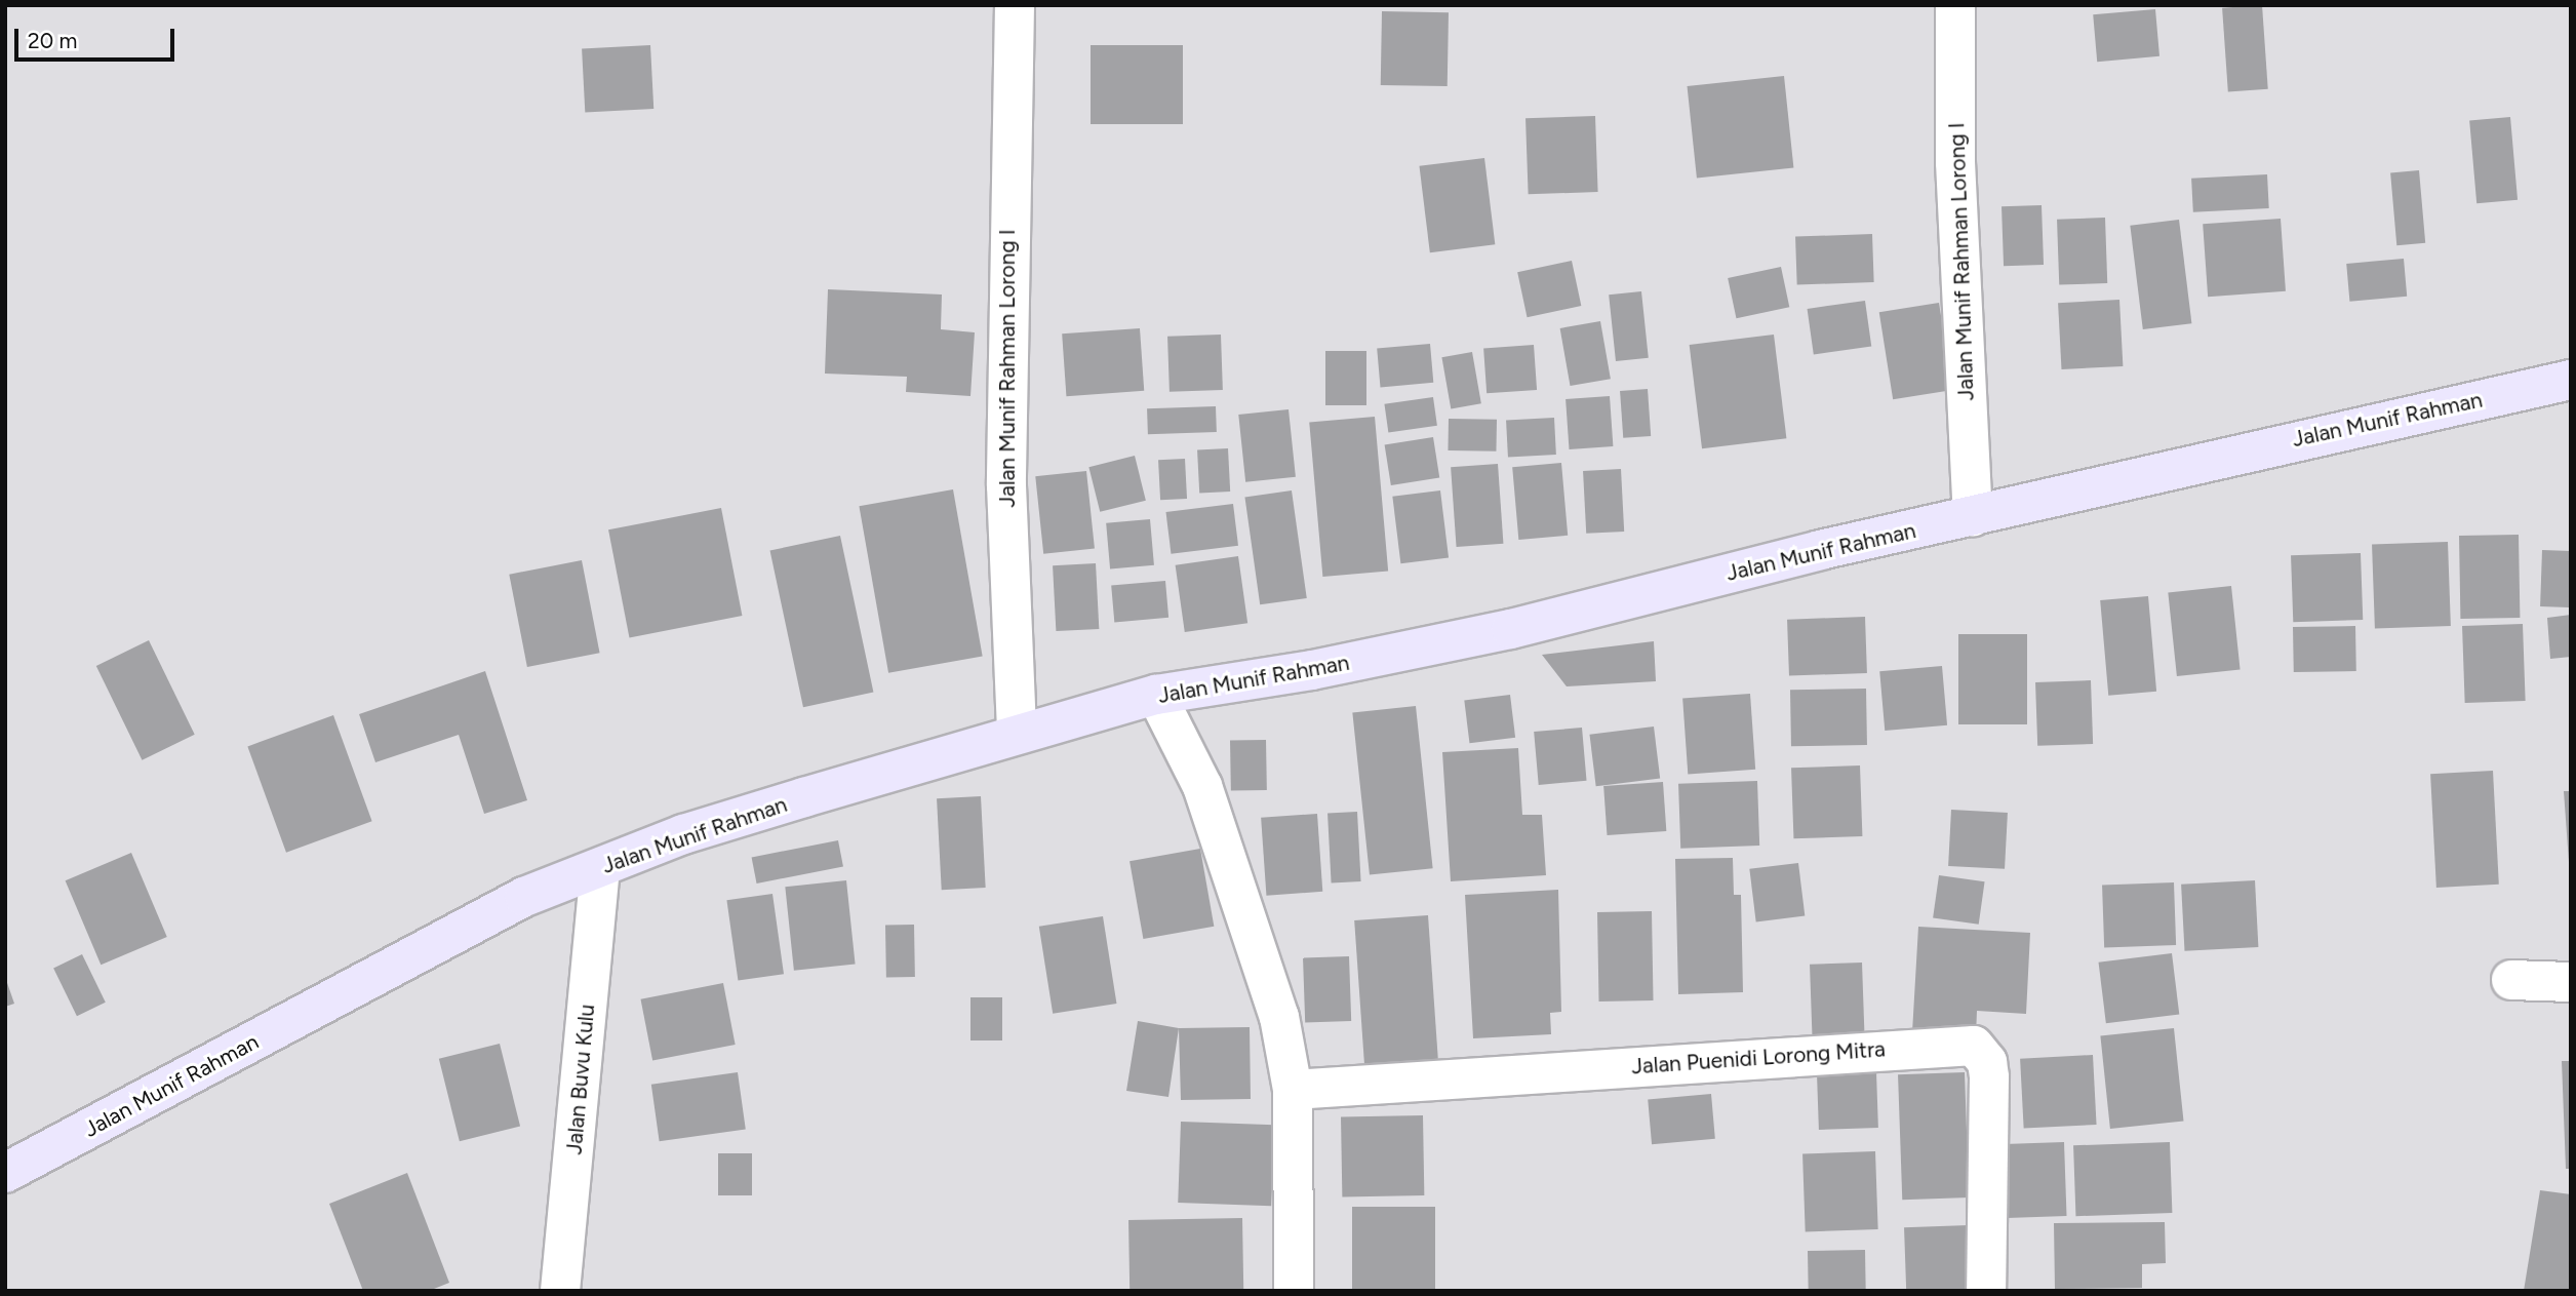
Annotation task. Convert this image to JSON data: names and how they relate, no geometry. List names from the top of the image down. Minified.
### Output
{"streets":{"street":["Jalan Munif Rahman Lorong I","Jalan Munif Rahman","Jalan Puenidi Lorong Mitra","Jalan Buvu Kulu"]},"crossings":[["Jalan Munif Rahman Lorong I","Jalan Munif Rahman"],["Jalan Munif Rahman","Jalan Buvu Kulu"]],"scale_bar":"20 m"}
